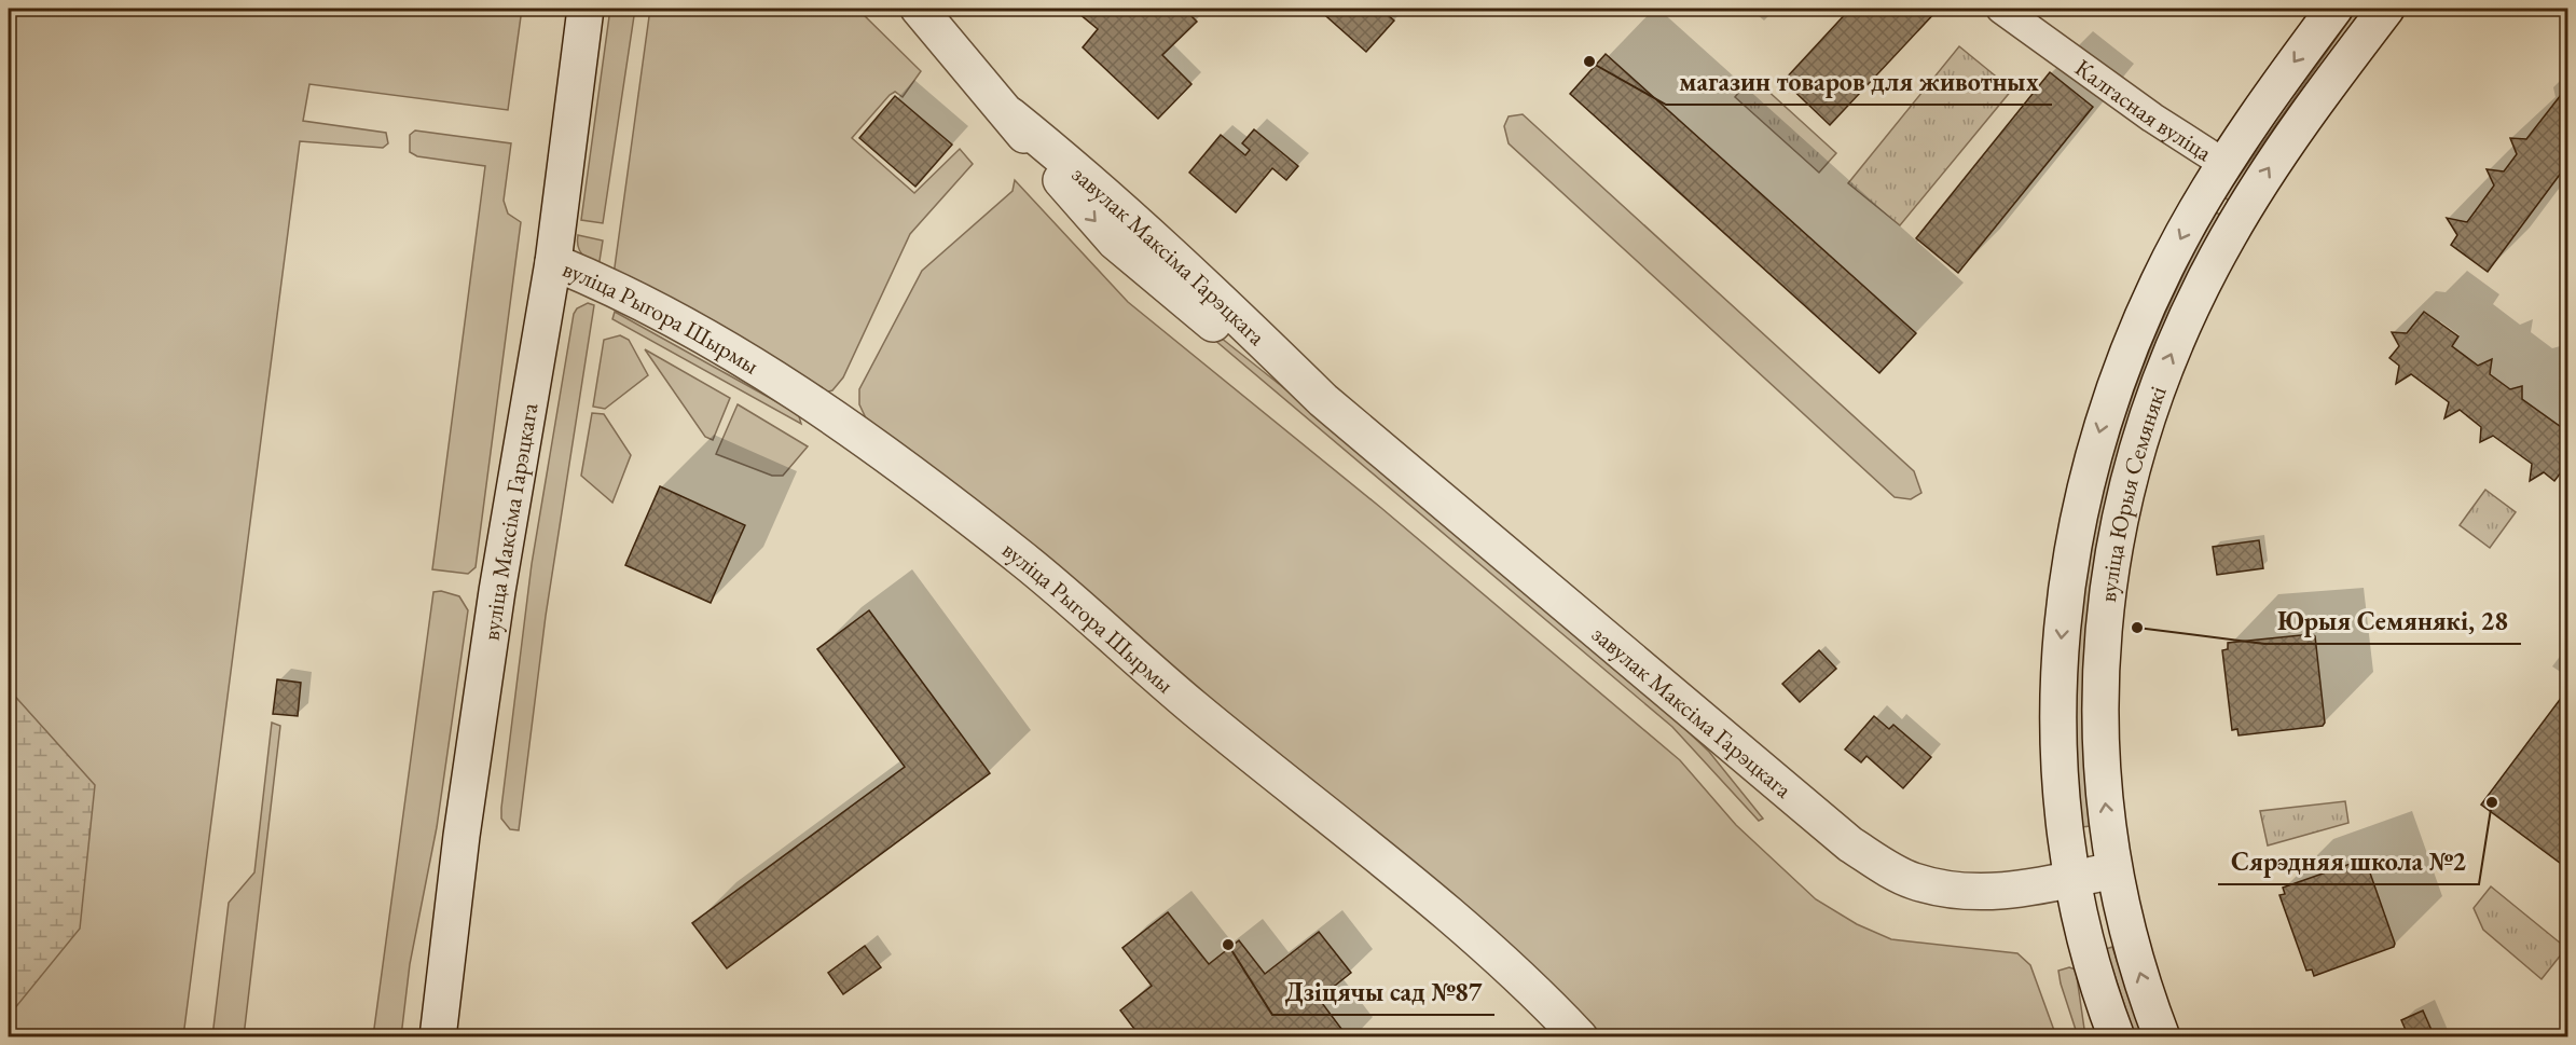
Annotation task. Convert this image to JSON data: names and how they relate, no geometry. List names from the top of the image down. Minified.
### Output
{"streets":{"main road":["завулак Максіма Гарэцкага","вуліца Рыгора Шырмы","вуліца Юрыя Семянякі","вуліца Максіма Гарэцкага"],"street":["Калгасная вуліца"]},"crossings":[["Калгасная вуліца","вуліца Юрыя Семянякі"],["завулак Максіма Гарэцкага","вуліца Юрыя Семянякі"],["вуліца Рыгора Шырмы","вуліца Максіма Гарэцкага"]],"places":["магазин товаров для животных","Юрыя Семянякі, 28","Сярэдняя школа №2","Дзіцячы сад №87"]}
